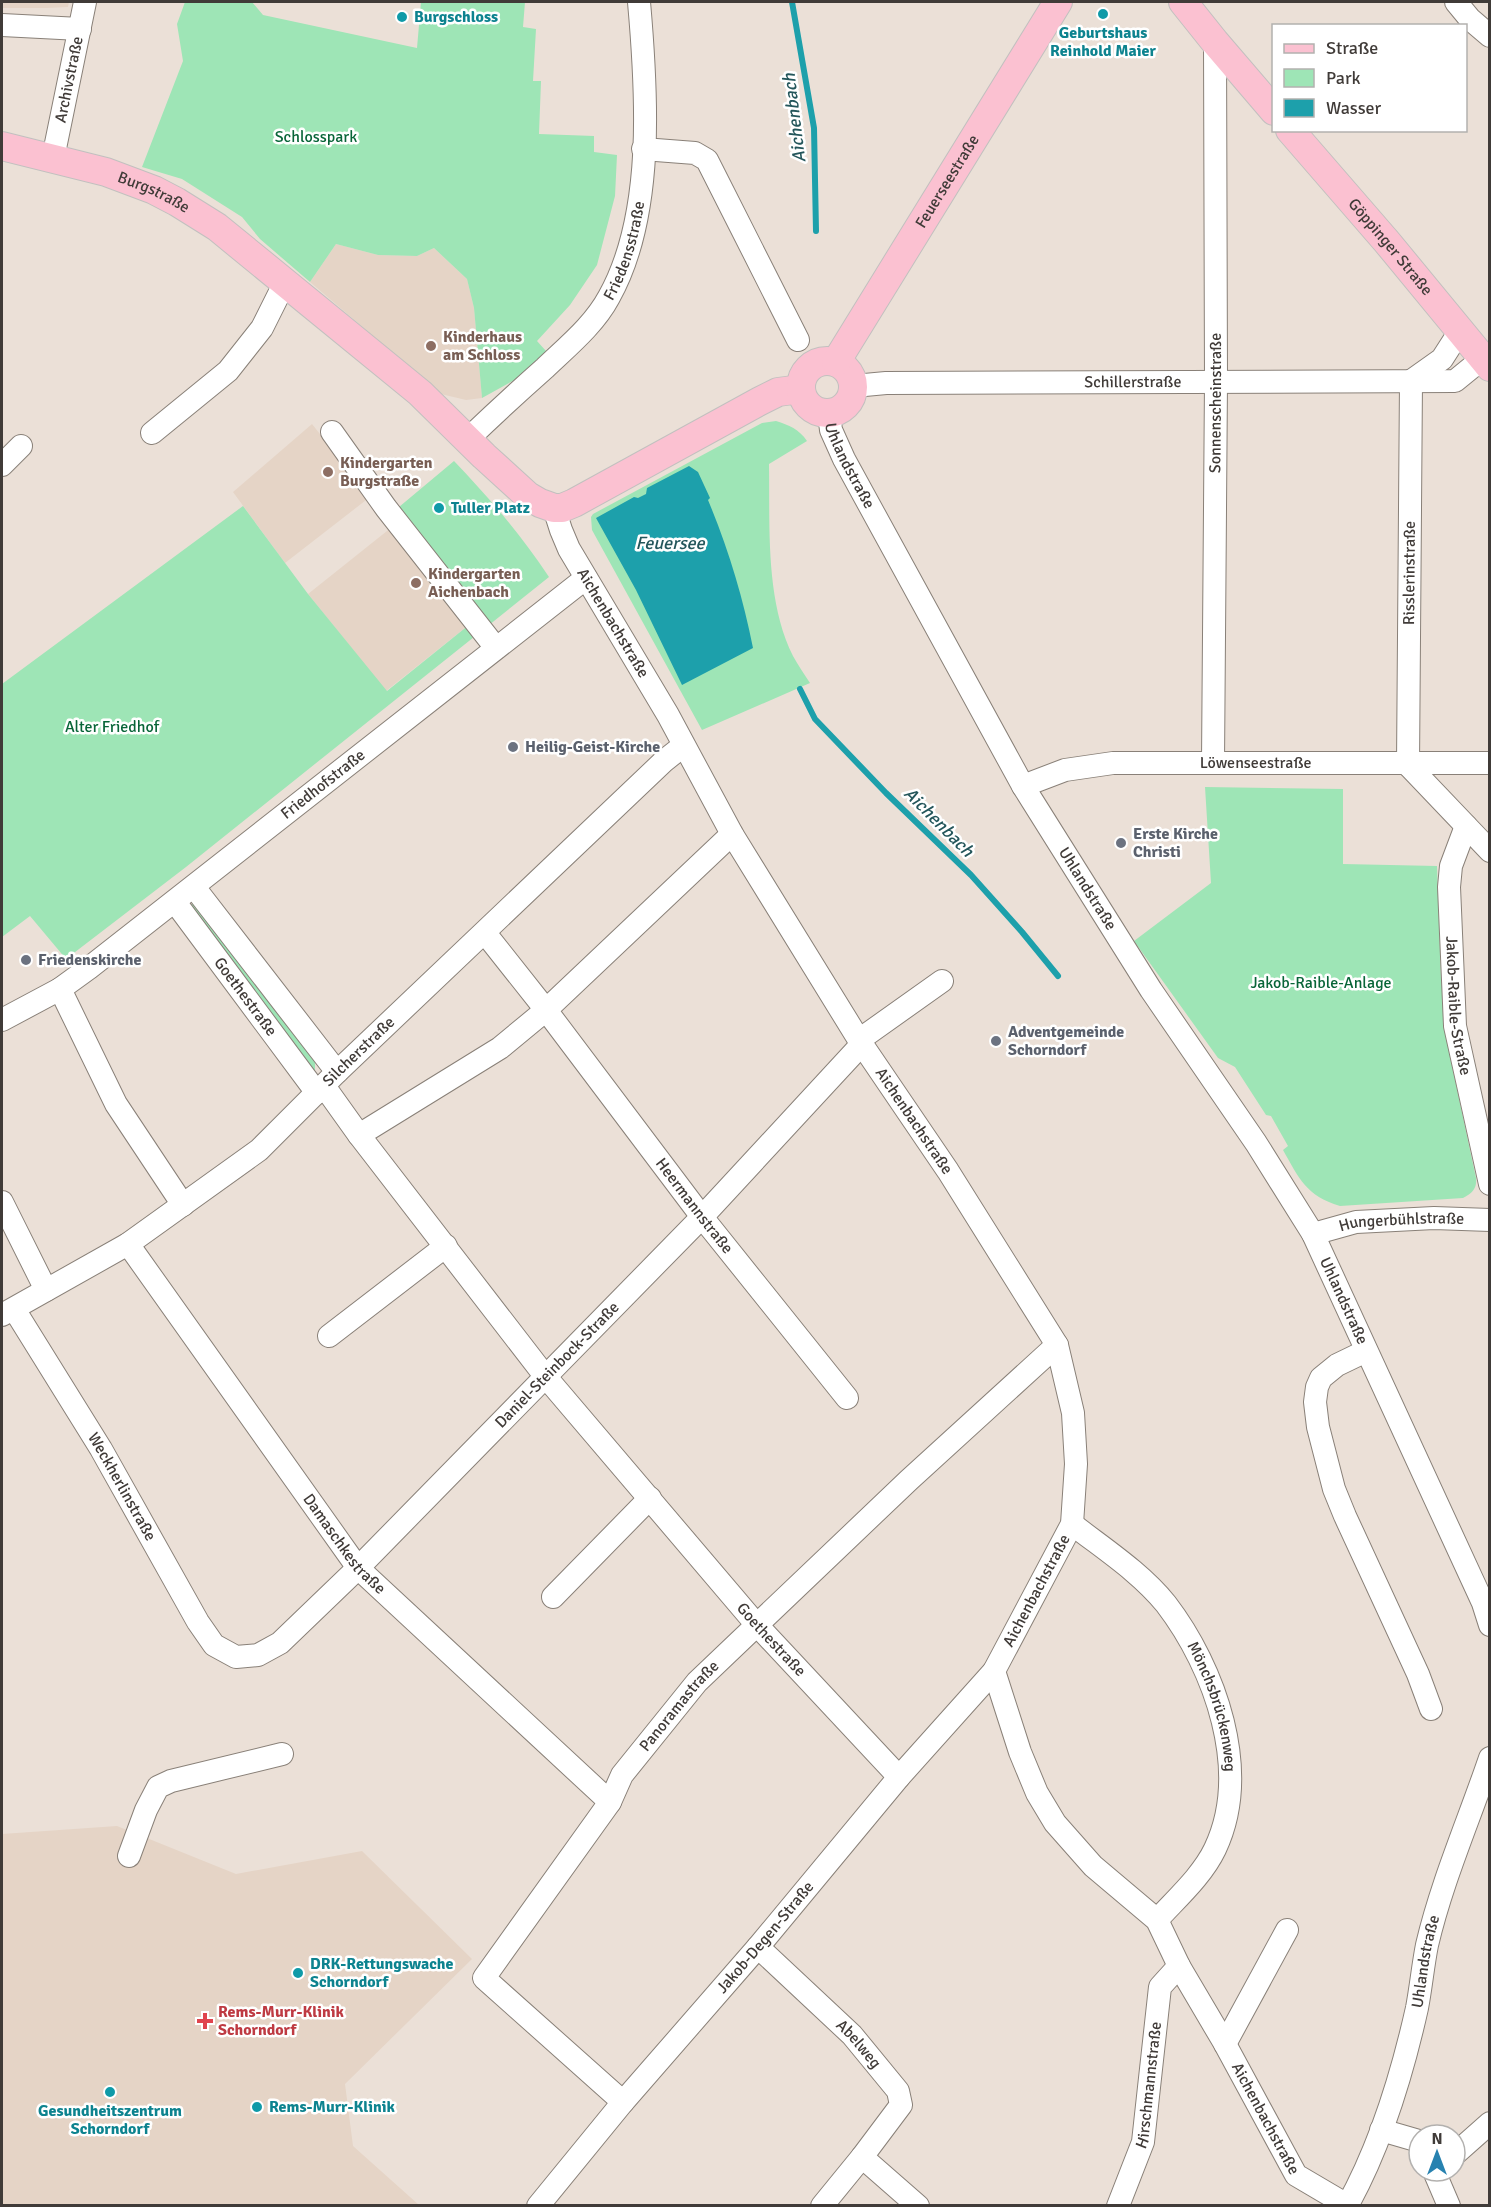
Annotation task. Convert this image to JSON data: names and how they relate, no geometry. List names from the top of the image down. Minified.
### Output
{"streets":{"main road":["Feuerseestraße","Burgstraße","Göppinger Straße"],"street":["Archivstraße","Friedensstraße","Schillerstraße","Sonnenscheinstraße","Uhlandstraße","Risslerinstraße","Aichenbachstraße","Löwenseestraße","Friedhofstraße","Goethestraße","Jakob-Raible-Straße","Silcherstraße","Heermannstraße","Hungerbühlstraße","Daniel-Steinbock-Straße","Weckherlinstraße","Damaschkestraße","Panoramastraße","Mönchsbrückenweg","Jakob-Degen-Straße","Abelweg","Hirschmannstraße"]},"crossings":[["Archivstraße","Burgstraße"],["Feuerseestraße","Schillerstraße"],["Feuerseestraße","Uhlandstraße"],["Burgstraße","Friedensstraße"],["Göppinger Straße","Schillerstraße"],["Schillerstraße","Sonnenscheinstraße"],["Schillerstraße","Uhlandstraße"],["Schillerstraße","Risslerinstraße"],["Sonnenscheinstraße","Löwenseestraße"],["Uhlandstraße","Aichenbachstraße"],["Uhlandstraße","Löwenseestraße"],["Uhlandstraße","Hungerbühlstraße"],["Risslerinstraße","Löwenseestraße"],["Aichenbachstraße","Friedhofstraße"],["Aichenbachstraße","Silcherstraße"],["Aichenbachstraße","Daniel-Steinbock-Straße"],["Aichenbachstraße","Panoramastraße"],["Aichenbachstraße","Mönchsbrückenweg"],["Aichenbachstraße","Jakob-Degen-Straße"],["Aichenbachstraße","Hirschmannstraße"],["Friedhofstraße","Goethestraße"],["Goethestraße","Silcherstraße"],["Goethestraße","Daniel-Steinbock-Straße"],["Goethestraße","Panoramastraße"],["Goethestraße","Jakob-Degen-Straße"],["Silcherstraße","Heermannstraße"],["Silcherstraße","Weckherlinstraße"],["Silcherstraße","Damaschkestraße"],["Heermannstraße","Daniel-Steinbock-Straße"],["Daniel-Steinbock-Straße","Weckherlinstraße"],["Daniel-Steinbock-Straße","Damaschkestraße"],["Damaschkestraße","Panoramastraße"],["Panoramastraße","Jakob-Degen-Straße"],["Jakob-Degen-Straße","Abelweg"]],"water":["Aichenbach","Feuersee"],"parks":["Schlosspark","Alter Friedhof","Jakob-Raible-Anlage"],"places":{"other":["Geburtshaus Reinhold Maier","Burgschloss","Kinderhaus am Schloss","Kindergarten Burgstraße","Tuller Platz","Kindergarten Aichenbach","Heilig-Geist-Kirche","Erste Kirche Christi","Friedenskirche","Adventgemeinde Schorndorf","DRK-Rettungswache Schorndorf","Gesundheitszentrum Schorndorf","Rems-Murr-Klinik"],"health":["Rems-Murr-Klinik Schorndorf"]},"legend":["Straße","Park","Wasser"],"north":"top"}
